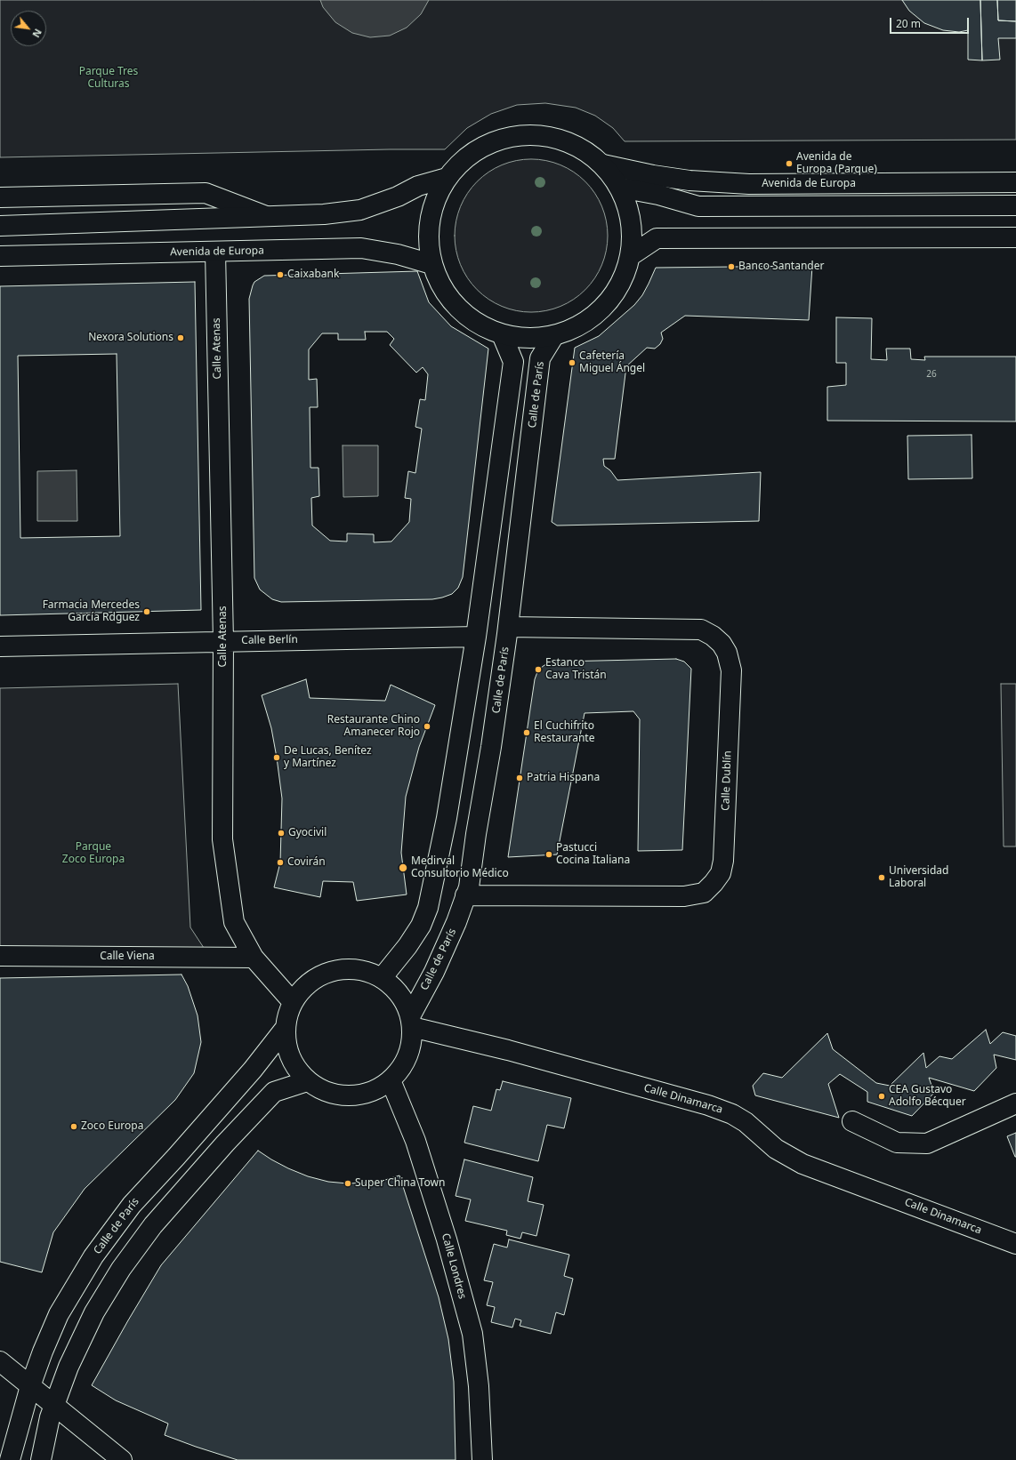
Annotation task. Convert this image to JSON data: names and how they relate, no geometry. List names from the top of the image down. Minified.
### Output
{"streets":{"street":["Avenida de Europa","Calle Atenas","Calle de París","Calle Berlín","Calle Dublín","Calle Viena","Calle Dinamarca","Calle Londres"]},"crossings":[["Avenida de Europa","Calle Atenas"],["Avenida de Europa","Calle de París"],["Calle Atenas","Calle Berlín"],["Calle Atenas","Calle Viena"],["Calle de París","Calle Dublín"],["Calle de París","Calle Dinamarca"]],"parks":["Parque Tres Culturas","Parque Zoco Europa"],"places":["Avenida de Europa (Parque)","Banco Santander","Caixabank","Nexora Solutions","Cafetería Miguel Ángel","Farmacia Mercedes García Rdguez","Estanco Cava Tristán","Restaurante Chino Amanecer Rojo","El Cuchifrito Restaurante","De Lucas, Benítez y Martínez","Patria Hispana","Gyocivil","Pastucci Cocina Italiana","Covirán","Medirval Consultorio Médico","Universidad Laboral","CEA Gustavo Adolfo Bécquer","Zoco Europa","Super China Town"],"house_numbers":["26"],"scale_bar":"20 m","north":"bottom right"}
